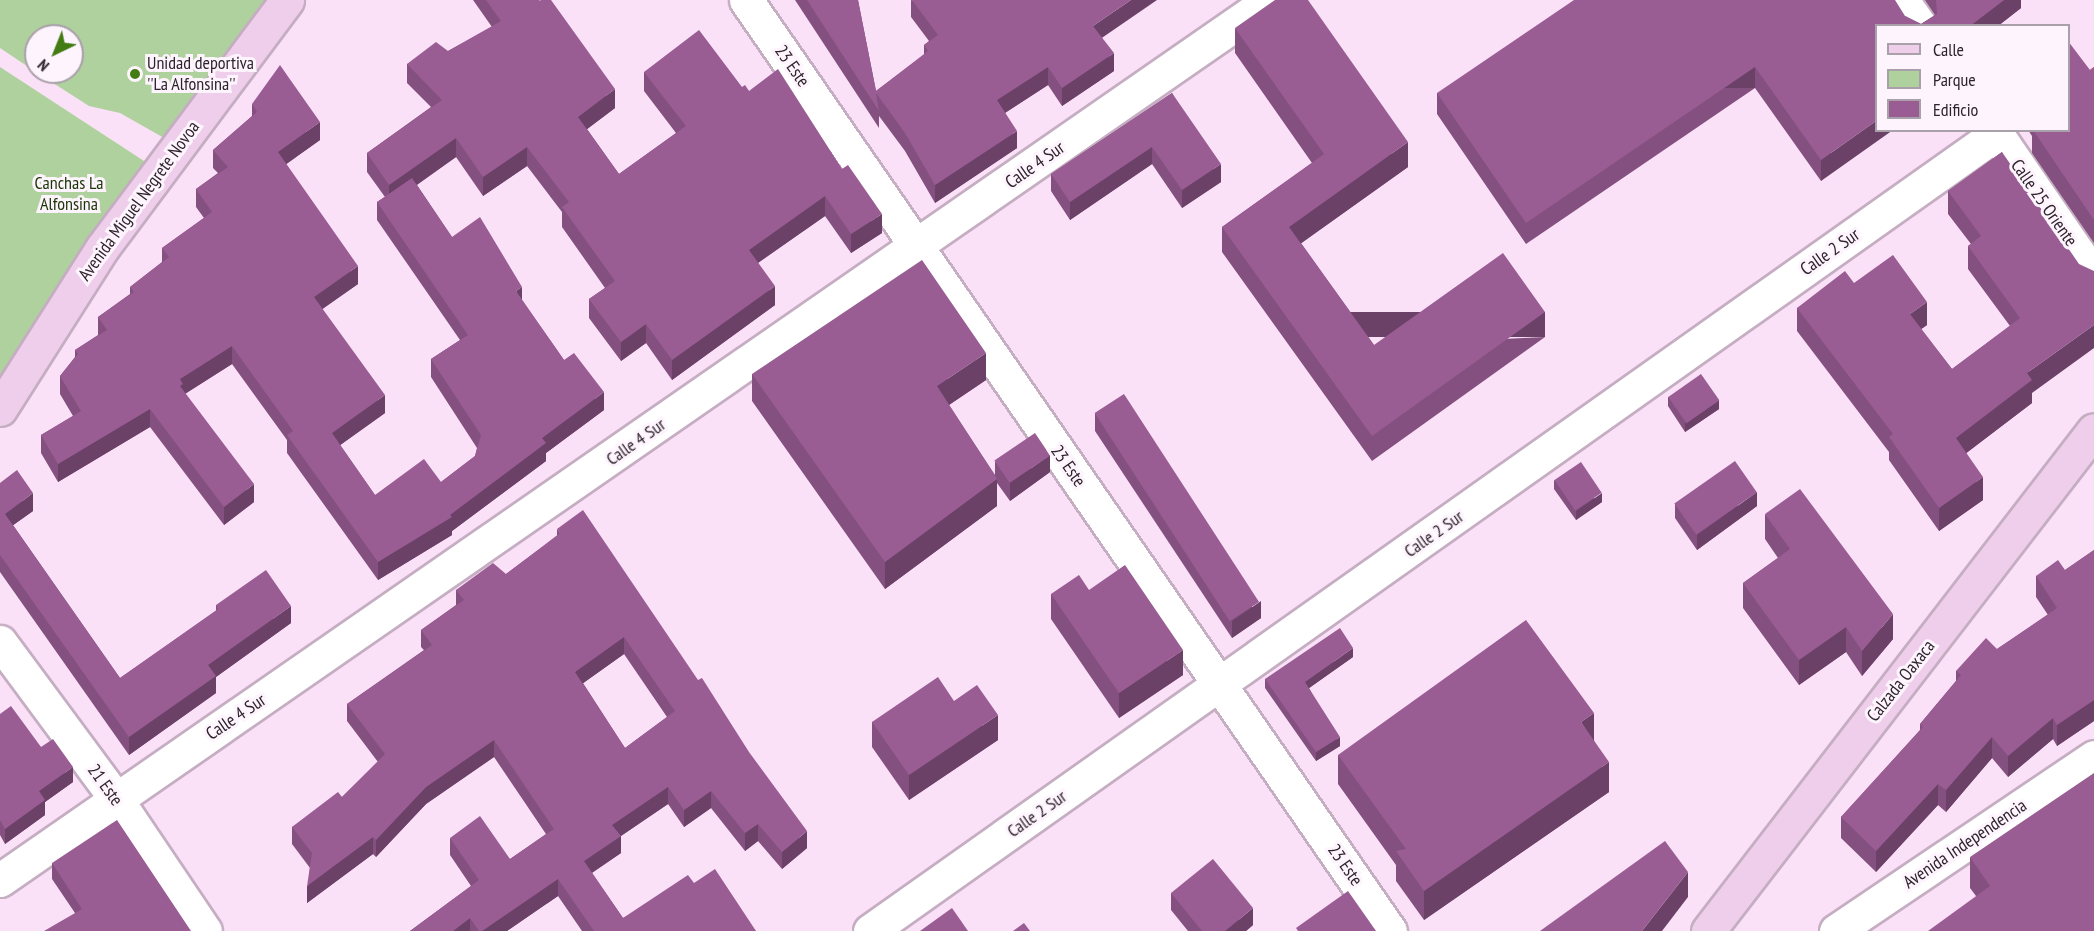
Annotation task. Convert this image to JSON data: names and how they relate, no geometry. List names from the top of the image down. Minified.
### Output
{"streets":{"main road":["Avenida Miguel Negrete Novoa","Calzada Oaxaca"],"street":["23 Este","Calle 4 Sur","Calle 25 Oriente","Calle 2 Sur","21 Este","Avenida Independencia"]},"crossings":[["23 Este","Calle 4 Sur"],["23 Este","Calle 2 Sur"],["Calle 4 Sur","21 Este"],["Calle 25 Oriente","Calle 2 Sur"]],"parks":["Canchas La Alfonsina"],"places":["Unidad deportiva ''La Alfonsina''"],"legend":["Calle","Parque","Edificio"],"north":"bottom left"}
